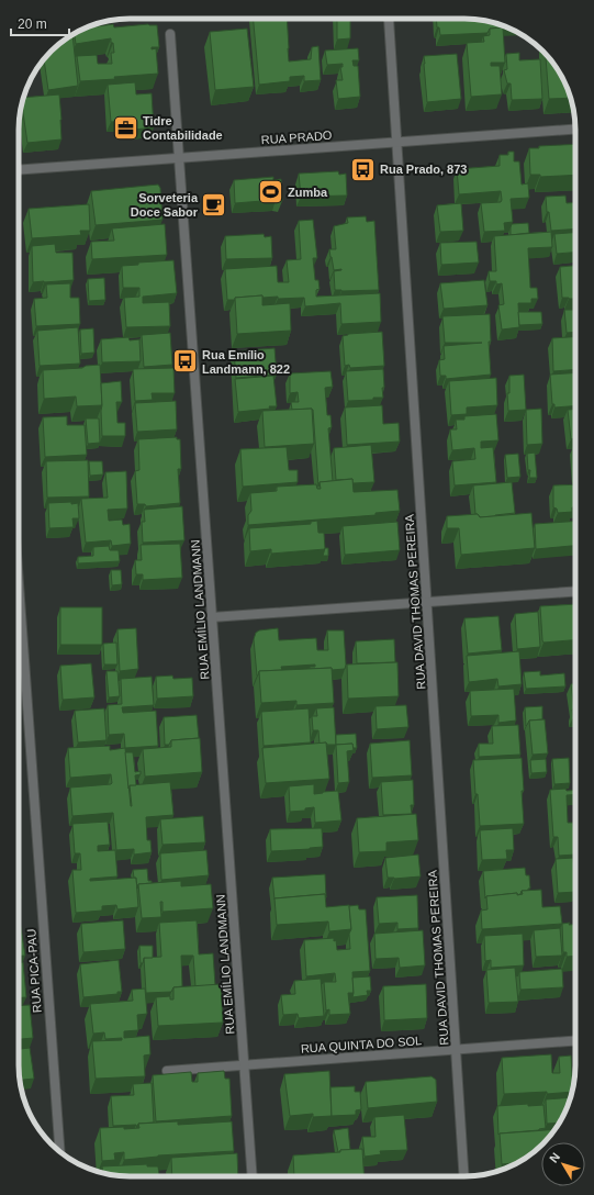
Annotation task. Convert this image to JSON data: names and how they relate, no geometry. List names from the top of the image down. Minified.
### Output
{"streets":{"street":["RUA PRADO","RUA DAVID THOMAS PEREIRA","RUA EMÍLIO LANDMANN","RUA PICA-PAU","RUA QUINTA DO SOL"]},"crossings":[["RUA PRADO","RUA DAVID THOMAS PEREIRA"],["RUA PRADO","RUA EMÍLIO LANDMANN"],["RUA DAVID THOMAS PEREIRA","RUA QUINTA DO SOL"],["RUA EMÍLIO LANDMANN","RUA QUINTA DO SOL"]],"places":{"office":["Tidre Contabilidade"],"bus stop":["Rua Prado, 873","Rua Emílio Landmann, 822"],"sports":["Zumba"],"cafe":["Sorveteria Doce Sabor"]},"scale_bar":"20 m","north":"top left"}
